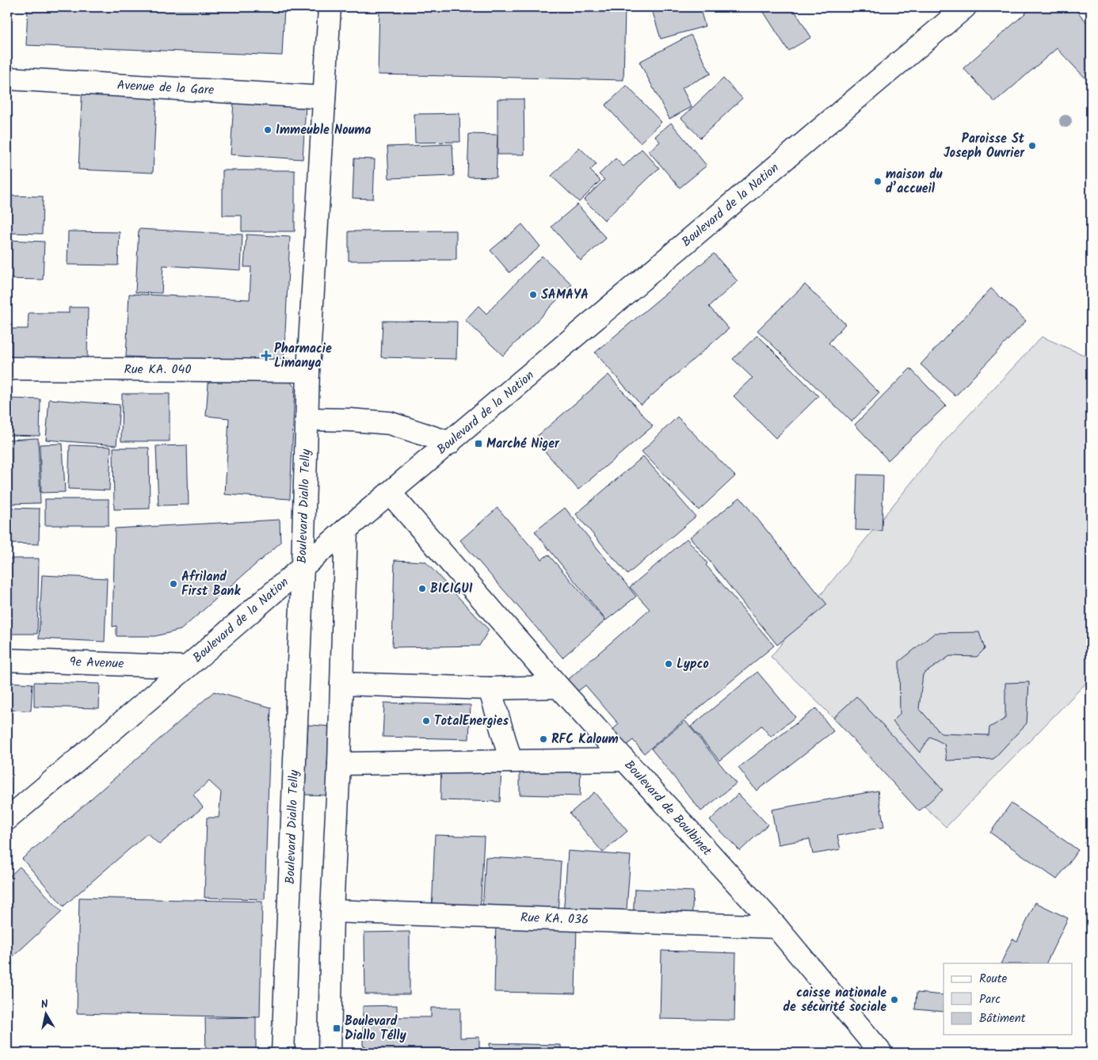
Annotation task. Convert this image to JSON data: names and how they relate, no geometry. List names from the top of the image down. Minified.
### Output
{"streets":{"street":["Avenue de la Gare","Boulevard de la Nation","Rue KA. 040","Boulevard Diallo Telly","9e Avenue","Boulevard de Boulbinet","Rue KA. 036"]},"crossings":[["Avenue de la Gare","Boulevard Diallo Telly"],["Boulevard de la Nation","Boulevard Diallo Telly"],["Boulevard de la Nation","9e Avenue"],["Boulevard de la Nation","Boulevard de Boulbinet"],["Rue KA. 040","Boulevard Diallo Telly"],["Boulevard de Boulbinet","Rue KA. 036"]],"places":{"other":["Immeuble Nouma","Paroisse St Joseph Ouvrier","maison du d’accueil","SAMAYA","Afriland First Bank","BICIGUI","Lypco","TotalEnergies","RFC Kaloum","caisse nationale de sécurité sociale"],"health":["Pharmacie Limanya"],"transit":["Marché Niger","Boulevard Diallo Télly"]},"legend":["Route","Parc","Bâtiment"],"north":"top"}
